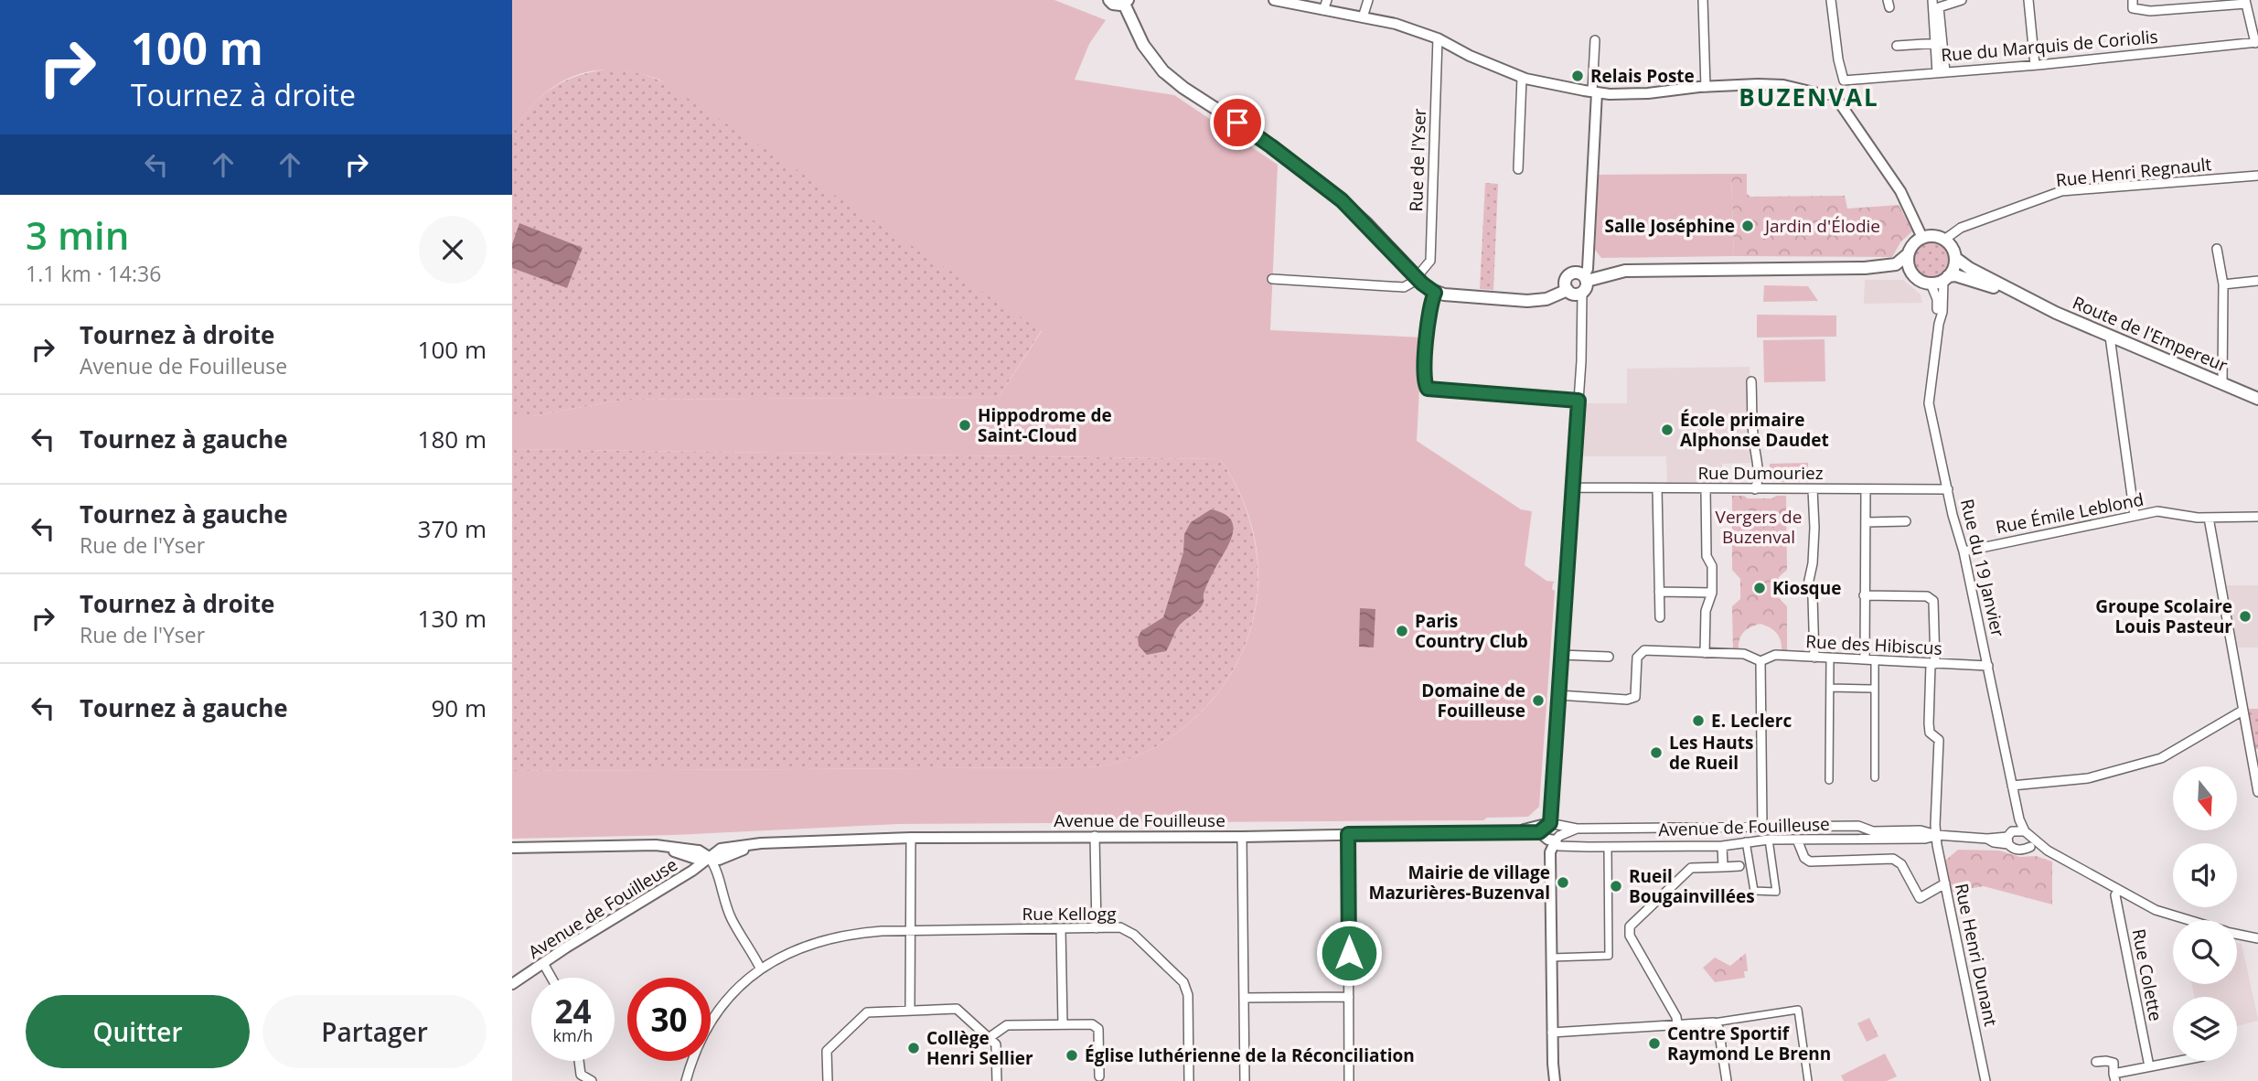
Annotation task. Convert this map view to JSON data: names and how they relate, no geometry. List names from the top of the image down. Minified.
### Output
{"streets":{"main road":["Route de l'Empereur"],"street":["Rue du Marquis de Coriolis","Rue de l'Yser","Rue Henri Regnault","Rue Dumouriez","Rue Émile Leblond","Rue du 19 Janvier","Rue des Hibiscus","Avenue de Fouilleuse","Rue Kellogg","Rue Henri Dunant","Rue Colette"]},"crossings":[["Rue Henri Regnault","Route de l'Empereur"],["Rue Henri Regnault","Rue du 19 Janvier"],["Route de l'Empereur","Rue du 19 Janvier"],["Rue Dumouriez","Rue du 19 Janvier"],["Rue Émile Leblond","Rue du 19 Janvier"],["Rue du 19 Janvier","Rue des Hibiscus"],["Rue du 19 Janvier","Avenue de Fouilleuse"],["Rue du 19 Janvier","Rue Colette"],["Rue des Hibiscus","Rue Henri Dunant"],["Avenue de Fouilleuse","Rue Henri Dunant"]],"districts":["BUZENVAL"],"parks":["Jardin d'Élodie","Vergers de Buzenval"],"places":["Relais Poste","Salle Joséphine","Hippodrome de Saint-Cloud","École primaire Alphonse Daudet","Kiosque","Groupe Scolaire Louis Pasteur","Paris Country Club","Domaine de Fouilleuse","E. Leclerc","Les Hauts de Rueil","Mairie de village Mazurières-Buzenval","Rueil Bougainvillées","Centre Sportif Raymond Le Brenn","Collège Henri Sellier","Église luthérienne de la Réconciliation"],"north":"bottom","page":{"turn":["100 m","Tournez à droite"],"heading":["3 min","1.1 km · 14:36"],"list":[{"name":"Tournez à droite","note":"Avenue de Fouilleuse","value":"100 m"},{"name":"Tournez à gauche","value":"180 m"},{"name":"Tournez à gauche","note":"Rue de l'Yser","value":"370 m"},{"name":"Tournez à droite","note":"Rue de l'Yser","value":"130 m"},{"name":"Tournez à gauche","value":"90 m"}],"speed":"24 km/h","limit":"30","buttons":["Quitter","Partager"]}}
